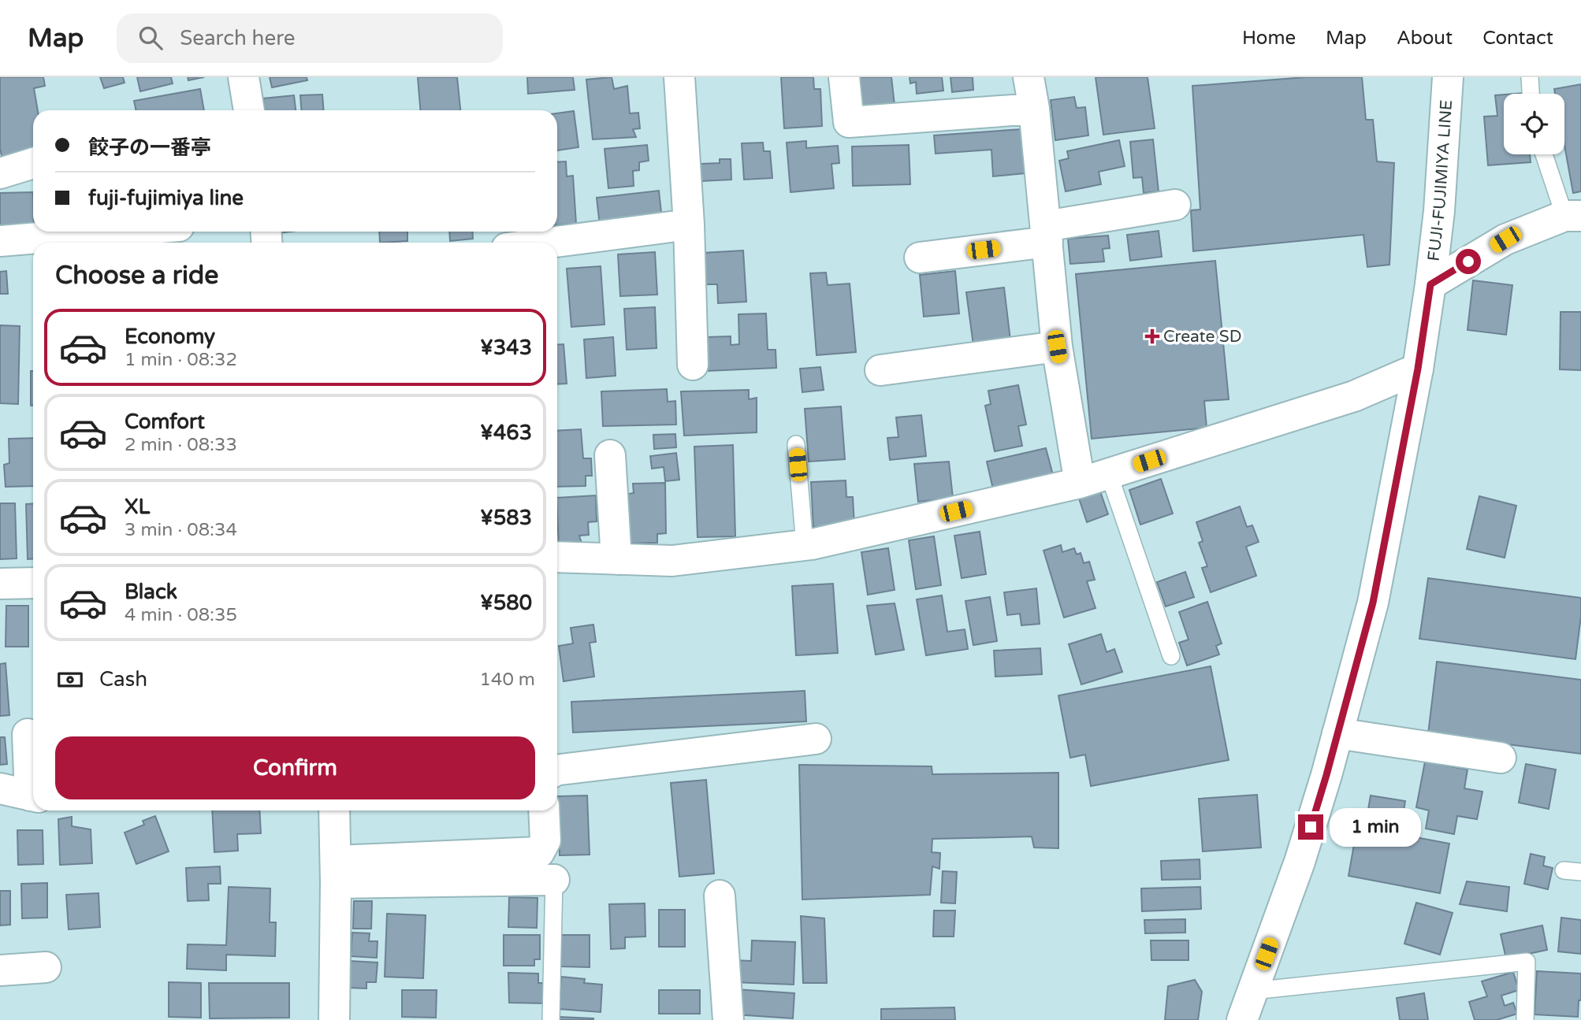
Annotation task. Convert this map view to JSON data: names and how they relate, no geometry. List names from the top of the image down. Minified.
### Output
{"streets":{"street":["FUJI-FUJIMIYA LINE"]},"places":{"health":["Create SD"]},"page":{"header":"Map","search":"Search here","nav":["Home","Map","About","Contact"],"banner":["餃子の一番亭","fuji-fujimiya line"],"heading":"Choose a ride","list":[{"name":"Economy","note":"1 min · 08:32","value":"¥343"},{"name":"Comfort","note":"2 min · 08:33","value":"¥463"},{"name":"XL","note":"3 min · 08:34","value":"¥583"},{"name":"Black","note":"4 min · 08:35","value":"¥580"}],"pay":["Cash","140 m"],"buttons":"Confirm","bubble":"1 min"}}
